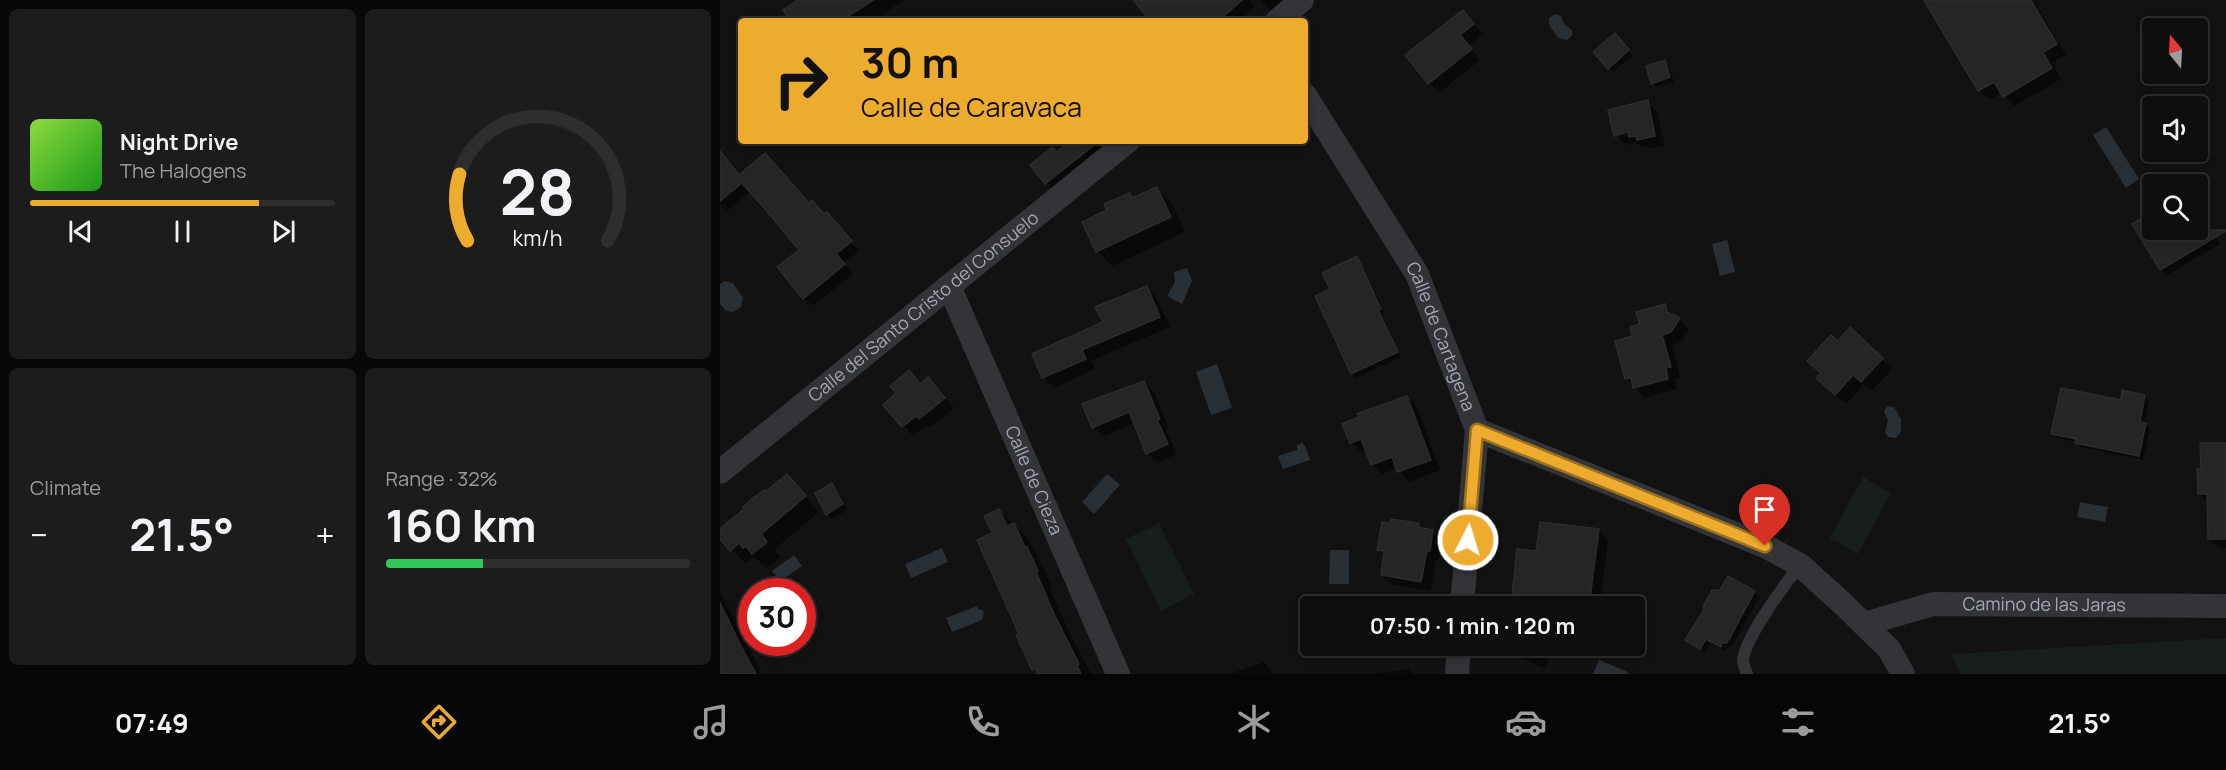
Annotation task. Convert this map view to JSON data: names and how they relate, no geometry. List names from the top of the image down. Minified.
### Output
{"streets":{"street":["Calle del Santo Cristo del Consuelo","Calle de Cartagena","Calle de Cieza","Camino de las Jaras"]},"crossings":[["Calle del Santo Cristo del Consuelo","Calle de Cieza"]],"north":"top","page":{"turn":["30 m","Calle de Caravaca"],"song":["Night Drive","The Halogens"],"tile":["Climate",["Range · 32%","160 km"]],"heat":["−","21.5°","+"],"limit":"30","trip":"07:50 · 1 min · 120 m","tabs":["07:49","21.5°"],"gauge":["28","km/h"]}}
